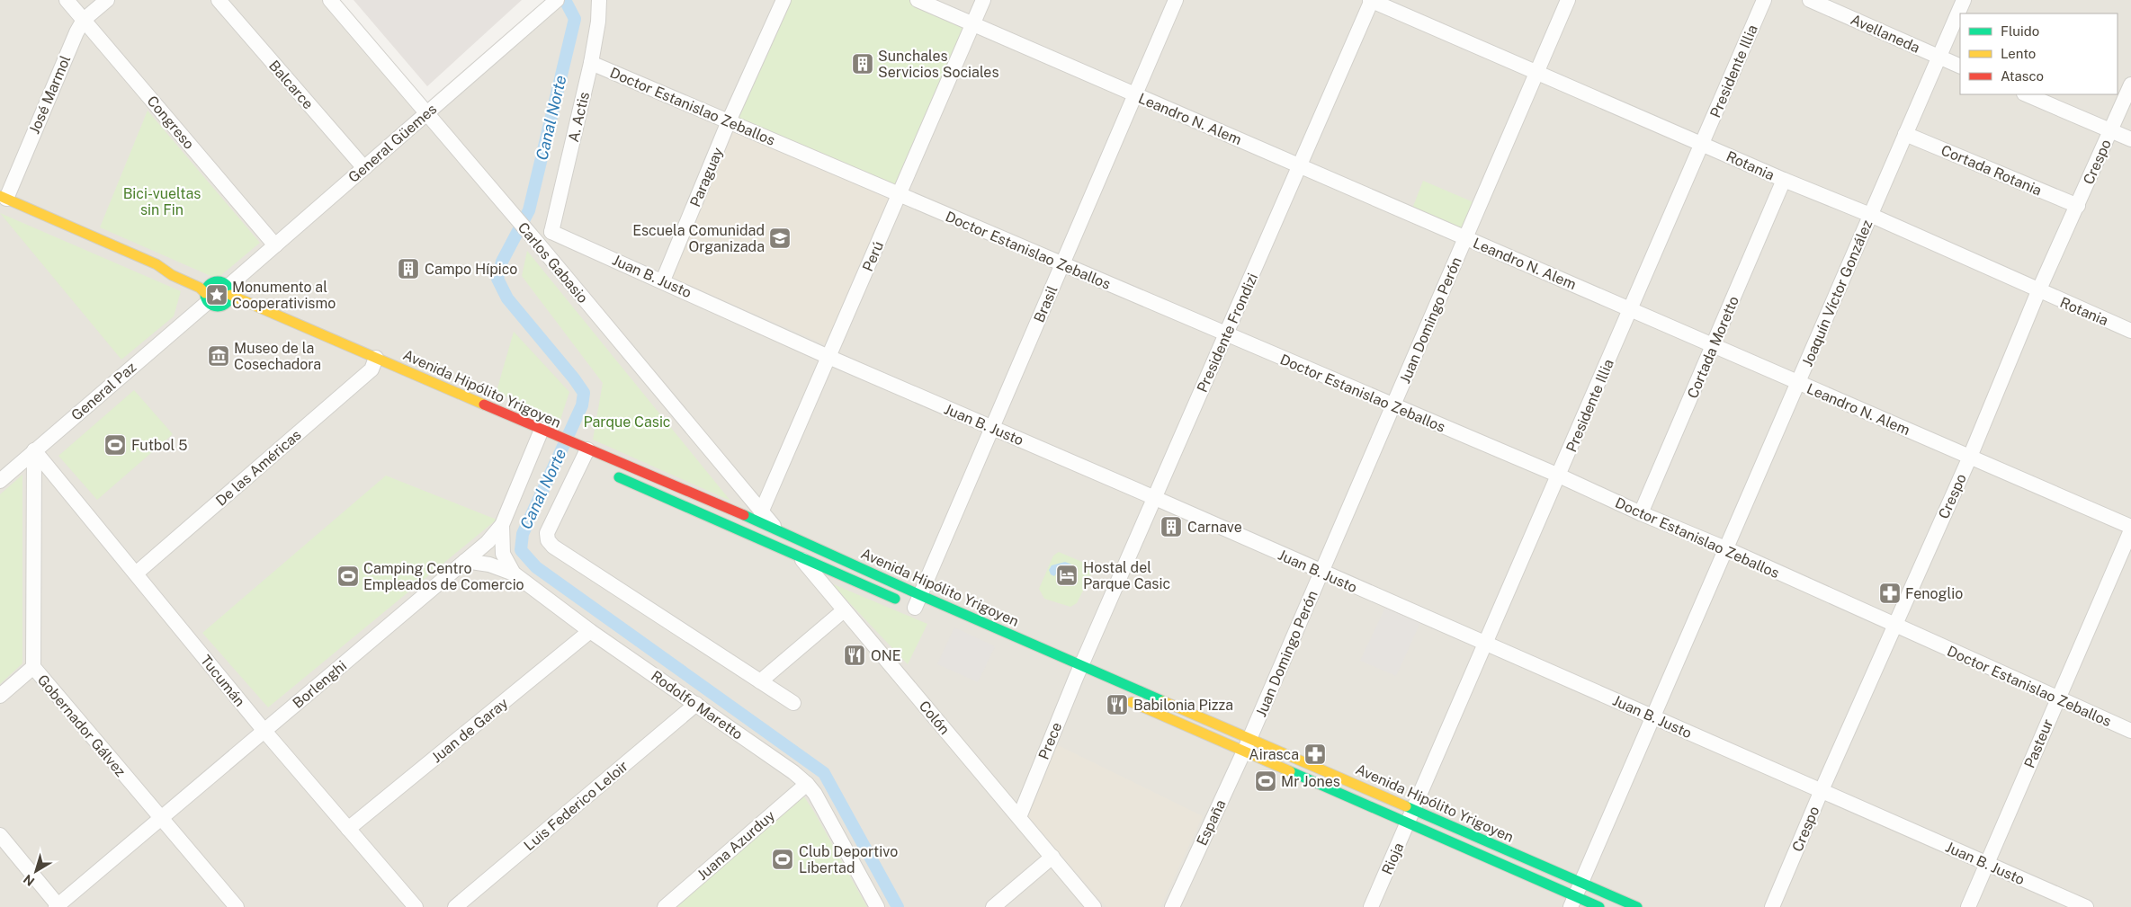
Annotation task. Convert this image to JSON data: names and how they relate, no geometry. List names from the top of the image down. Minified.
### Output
{"streets":{"street":["Avellaneda","Presidente Illia","Balcarce","José Marmol","Doctor Estanislao Zeballos","A. Actis","Leandro N. Alem","Congreso","General Güemes","Crespo","Rotania","Cortada Rotania","Paraguay","Perú","Carlos Gabasio","Juan B. Justo","Joaquín Víctor González","Brasil","Juan Domingo Perón","Presidente Frondizi","Cortada Moretto","Avenida Hipólito Yrigoyen","General Paz","De las Américas","Tucumán","Borlenghi","Rodolfo Maretto","Colón","Gobernador Gálvez","Juan de Garay","Prece","Pasteur","Luis Federico Leloir","España","Juana Azurduy","Rioja"]},"crossings":[["Avellaneda","Joaquín Víctor González"],["Presidente Illia","Doctor Estanislao Zeballos"],["Presidente Illia","Leandro N. Alem"],["Presidente Illia","Rotania"],["Presidente Illia","Juan B. Justo"],["Presidente Illia","Avenida Hipólito Yrigoyen"],["Presidente Illia","Rioja"],["Balcarce","General Güemes"],["José Marmol","Congreso"],["José Marmol","Avenida Hipólito Yrigoyen"],["Doctor Estanislao Zeballos","A. Actis"],["Doctor Estanislao Zeballos","Crespo"],["Doctor Estanislao Zeballos","Paraguay"],["Doctor Estanislao Zeballos","Perú"],["Doctor Estanislao Zeballos","Joaquín Víctor González"],["Doctor Estanislao Zeballos","Brasil"],["Doctor Estanislao Zeballos","Juan Domingo Perón"],["Doctor Estanislao Zeballos","Presidente Frondizi"],["Doctor Estanislao Zeballos","Cortada Moretto"],["Doctor Estanislao Zeballos","Pasteur"],["A. Actis","Juan B. Justo"],["Leandro N. Alem","Crespo"],["Leandro N. Alem","Perú"],["Leandro N. Alem","Joaquín Víctor González"],["Leandro N. Alem","Brasil"],["Leandro N. Alem","Juan Domingo Perón"],["Leandro N. Alem","Presidente Frondizi"],["Leandro N. Alem","Cortada Moretto"],["Congreso","General Güemes"],["General Güemes","Carlos Gabasio"],["General Güemes","Avenida Hipólito Yrigoyen"],["General Güemes","General Paz"],["Crespo","Rotania"],["Crespo","Cortada Rotania"],["Crespo","Juan B. Justo"],["Rotania","Joaquín Víctor González"],["Rotania","Juan Domingo Perón"],["Rotania","Presidente Frondizi"],["Rotania","Cortada Moretto"],["Cortada Rotania","Joaquín Víctor González"],["Paraguay","Juan B. Justo"],["Perú","Carlos Gabasio"],["Perú","Juan B. Justo"],["Carlos Gabasio","Avenida Hipólito Yrigoyen"],["Carlos Gabasio","Colón"],["Juan B. Justo","Joaquín Víctor González"],["Juan B. Justo","Brasil"],["Juan B. Justo","Juan Domingo Perón"],["Juan B. Justo","Presidente Frondizi"],["Juan B. Justo","Pasteur"],["Joaquín Víctor González","Avenida Hipólito Yrigoyen"],["Brasil","Avenida Hipólito Yrigoyen"],["Juan Domingo Perón","Avenida Hipólito Yrigoyen"],["Juan Domingo Perón","España"],["Presidente Frondizi","Avenida Hipólito Yrigoyen"],["Presidente Frondizi","Prece"],["Avenida Hipólito Yrigoyen","General Paz"],["Avenida Hipólito Yrigoyen","De las Américas"],["Avenida Hipólito Yrigoyen","Borlenghi"],["Avenida Hipólito Yrigoyen","Colón"],["Avenida Hipólito Yrigoyen","Prece"],["Avenida Hipólito Yrigoyen","España"],["Avenida Hipólito Yrigoyen","Rioja"],["General Paz","Tucumán"],["General Paz","Gobernador Gálvez"],["De las Américas","Tucumán"],["Tucumán","Borlenghi"],["Tucumán","Gobernador Gálvez"],["Tucumán","Juan de Garay"],["Borlenghi","Rodolfo Maretto"],["Borlenghi","Gobernador Gálvez"],["Rodolfo Maretto","Juan de Garay"],["Rodolfo Maretto","Luis Federico Leloir"],["Rodolfo Maretto","Juana Azurduy"],["Colón","Prece"]],"water":["Canal Norte"],"parks":["Bici-vueltas sin Fin","Parque Casic"],"places":{"building":["Sunchales Servicios Sociales","Campo Hípico","Carnave"],"school or university":["Escuela Comunidad Organizada"],"place":["Monumento al Cooperativismo"],"museum":["Museo de la Cosechadora"],"sports":["Futbol 5","Camping Centro Empleados de Comercio","Mr Jones","Club Deportivo Libertad"],"hotel":["Hostal del Parque Casic"],"pharmacy":["Fenoglio","Airasca"],"restaurant":["ONE","Babilonia Pizza"]},"legend":["Fluido","Lento","Atasco"],"north":"bottom left"}
